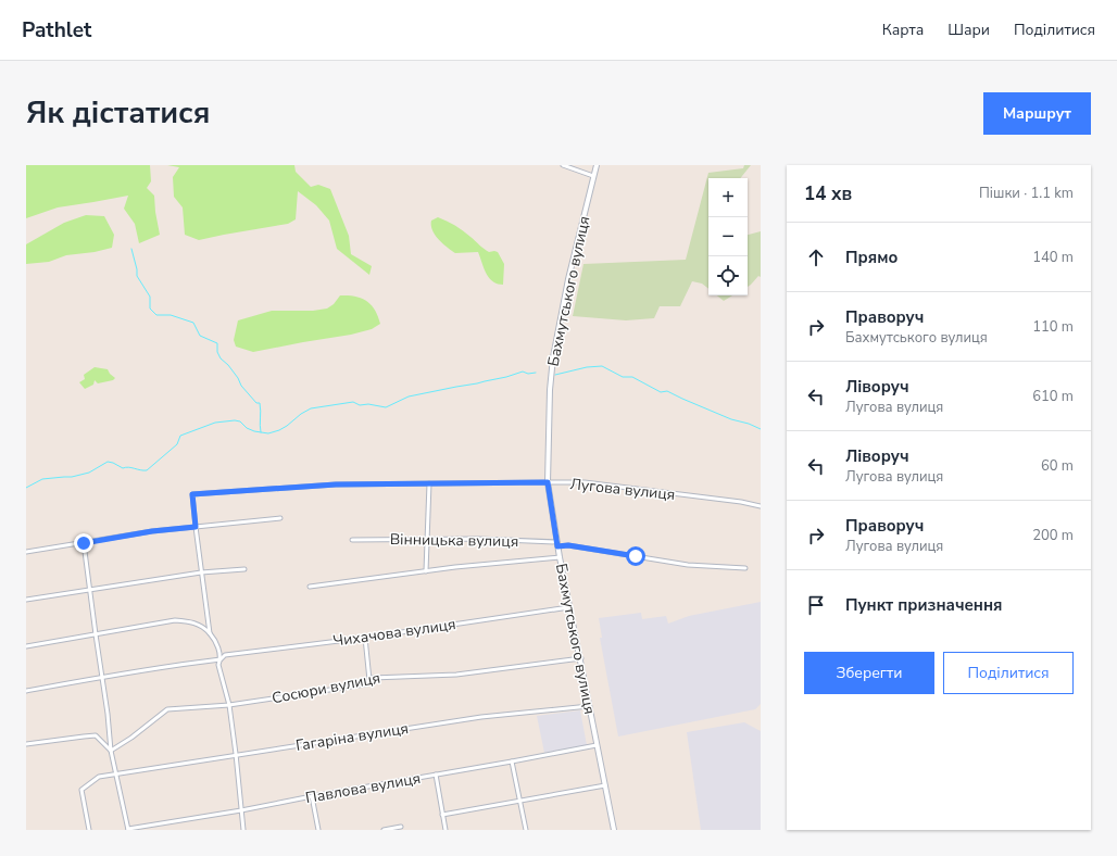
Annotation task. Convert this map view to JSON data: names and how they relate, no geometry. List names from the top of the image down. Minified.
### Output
{"streets":{"main road":["Бахмутського вулиця"],"street":["Лугова вулиця","Вінницька вулиця","Чихачова вулиця","Сосюри вулиця","Гагаріна вулиця","Павлова вулиця"]},"crossings":[["Бахмутського вулиця","Лугова вулиця"],["Бахмутського вулиця","Вінницька вулиця"],["Бахмутського вулиця","Чихачова вулиця"],["Бахмутського вулиця","Сосюри вулиця"],["Бахмутського вулиця","Гагаріна вулиця"],["Бахмутського вулиця","Павлова вулиця"]],"page":{"header":"Pathlet","nav":["Карта","Шари","Поділитися"],"title":"Як дістатися","buttons":["Маршрут",["Зберегти","Поділитися"]],"heading":["14 хв","Пішки · 1.1 km"],"map_buttons":["+","−"],"list":[["Прямо","140 m"],["Праворуч","Бахмутського вулиця","110 m"],["Ліворуч","Лугова вулиця","610 m"],["Ліворуч","Лугова вулиця","60 m"],["Праворуч","Лугова вулиця","200 m"],"Пункт призначення"]}}
